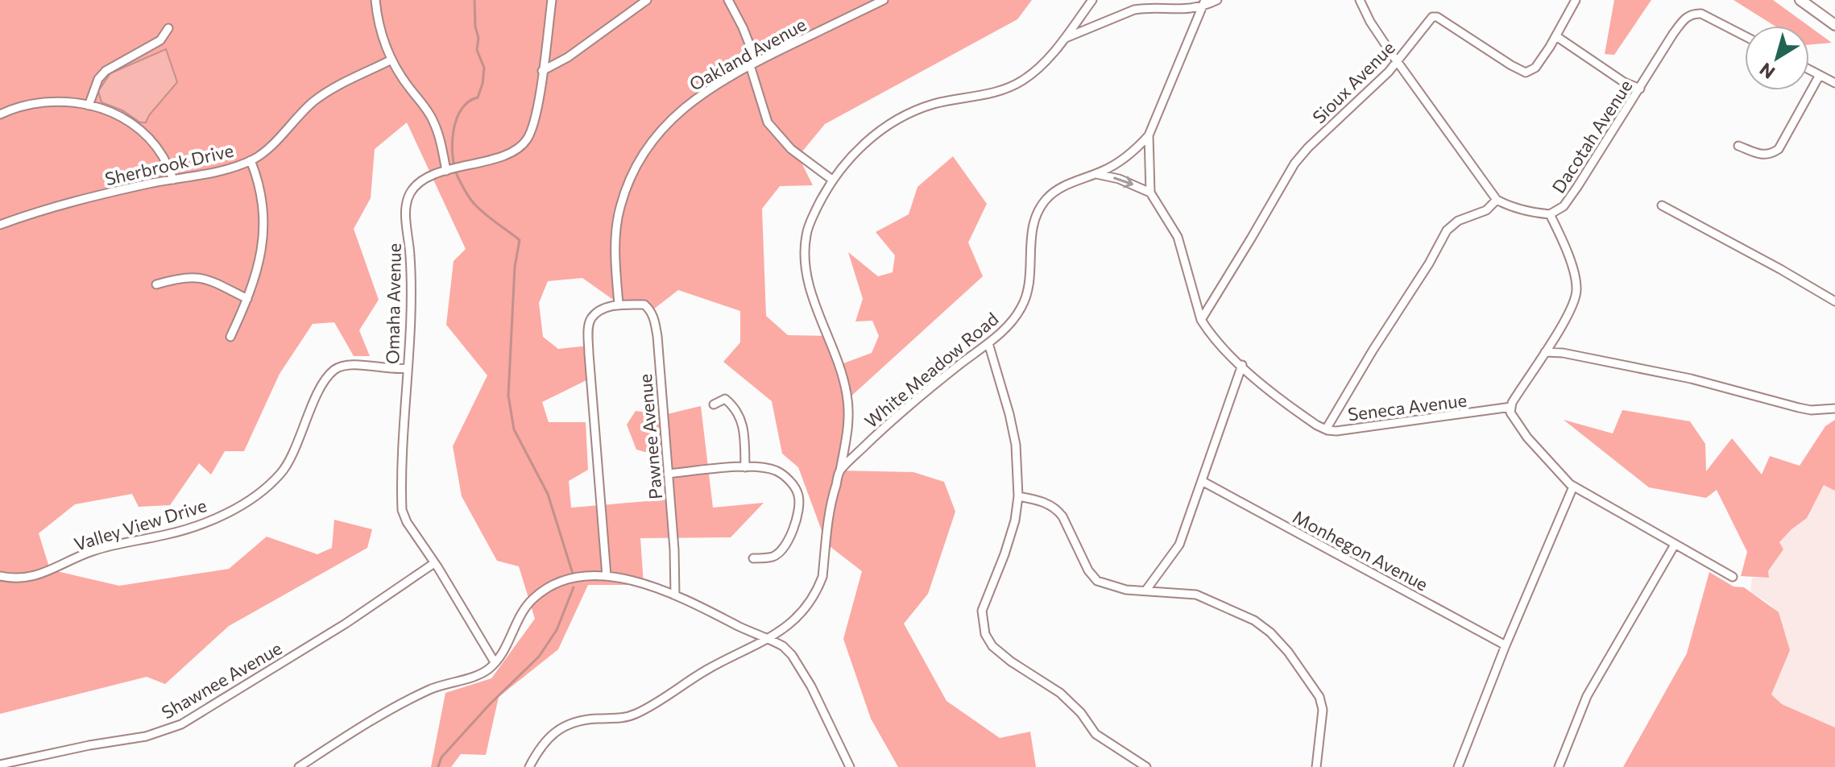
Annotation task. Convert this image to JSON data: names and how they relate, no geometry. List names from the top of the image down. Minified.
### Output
{"streets":{"street":["Oakland Avenue","Sioux Avenue","Dacotah Avenue","Sherbrook Drive","Omaha Avenue","White Meadow Road","Seneca Avenue","Pawnee Avenue","Valley View Drive","Monhegon Avenue","Shawnee Avenue"]},"crossings":[["Oakland Avenue","Pawnee Avenue"],["Sioux Avenue","Seneca Avenue"],["Dacotah Avenue","Seneca Avenue"],["Omaha Avenue","Valley View Drive"],["Omaha Avenue","Shawnee Avenue"]],"north":"bottom left"}
